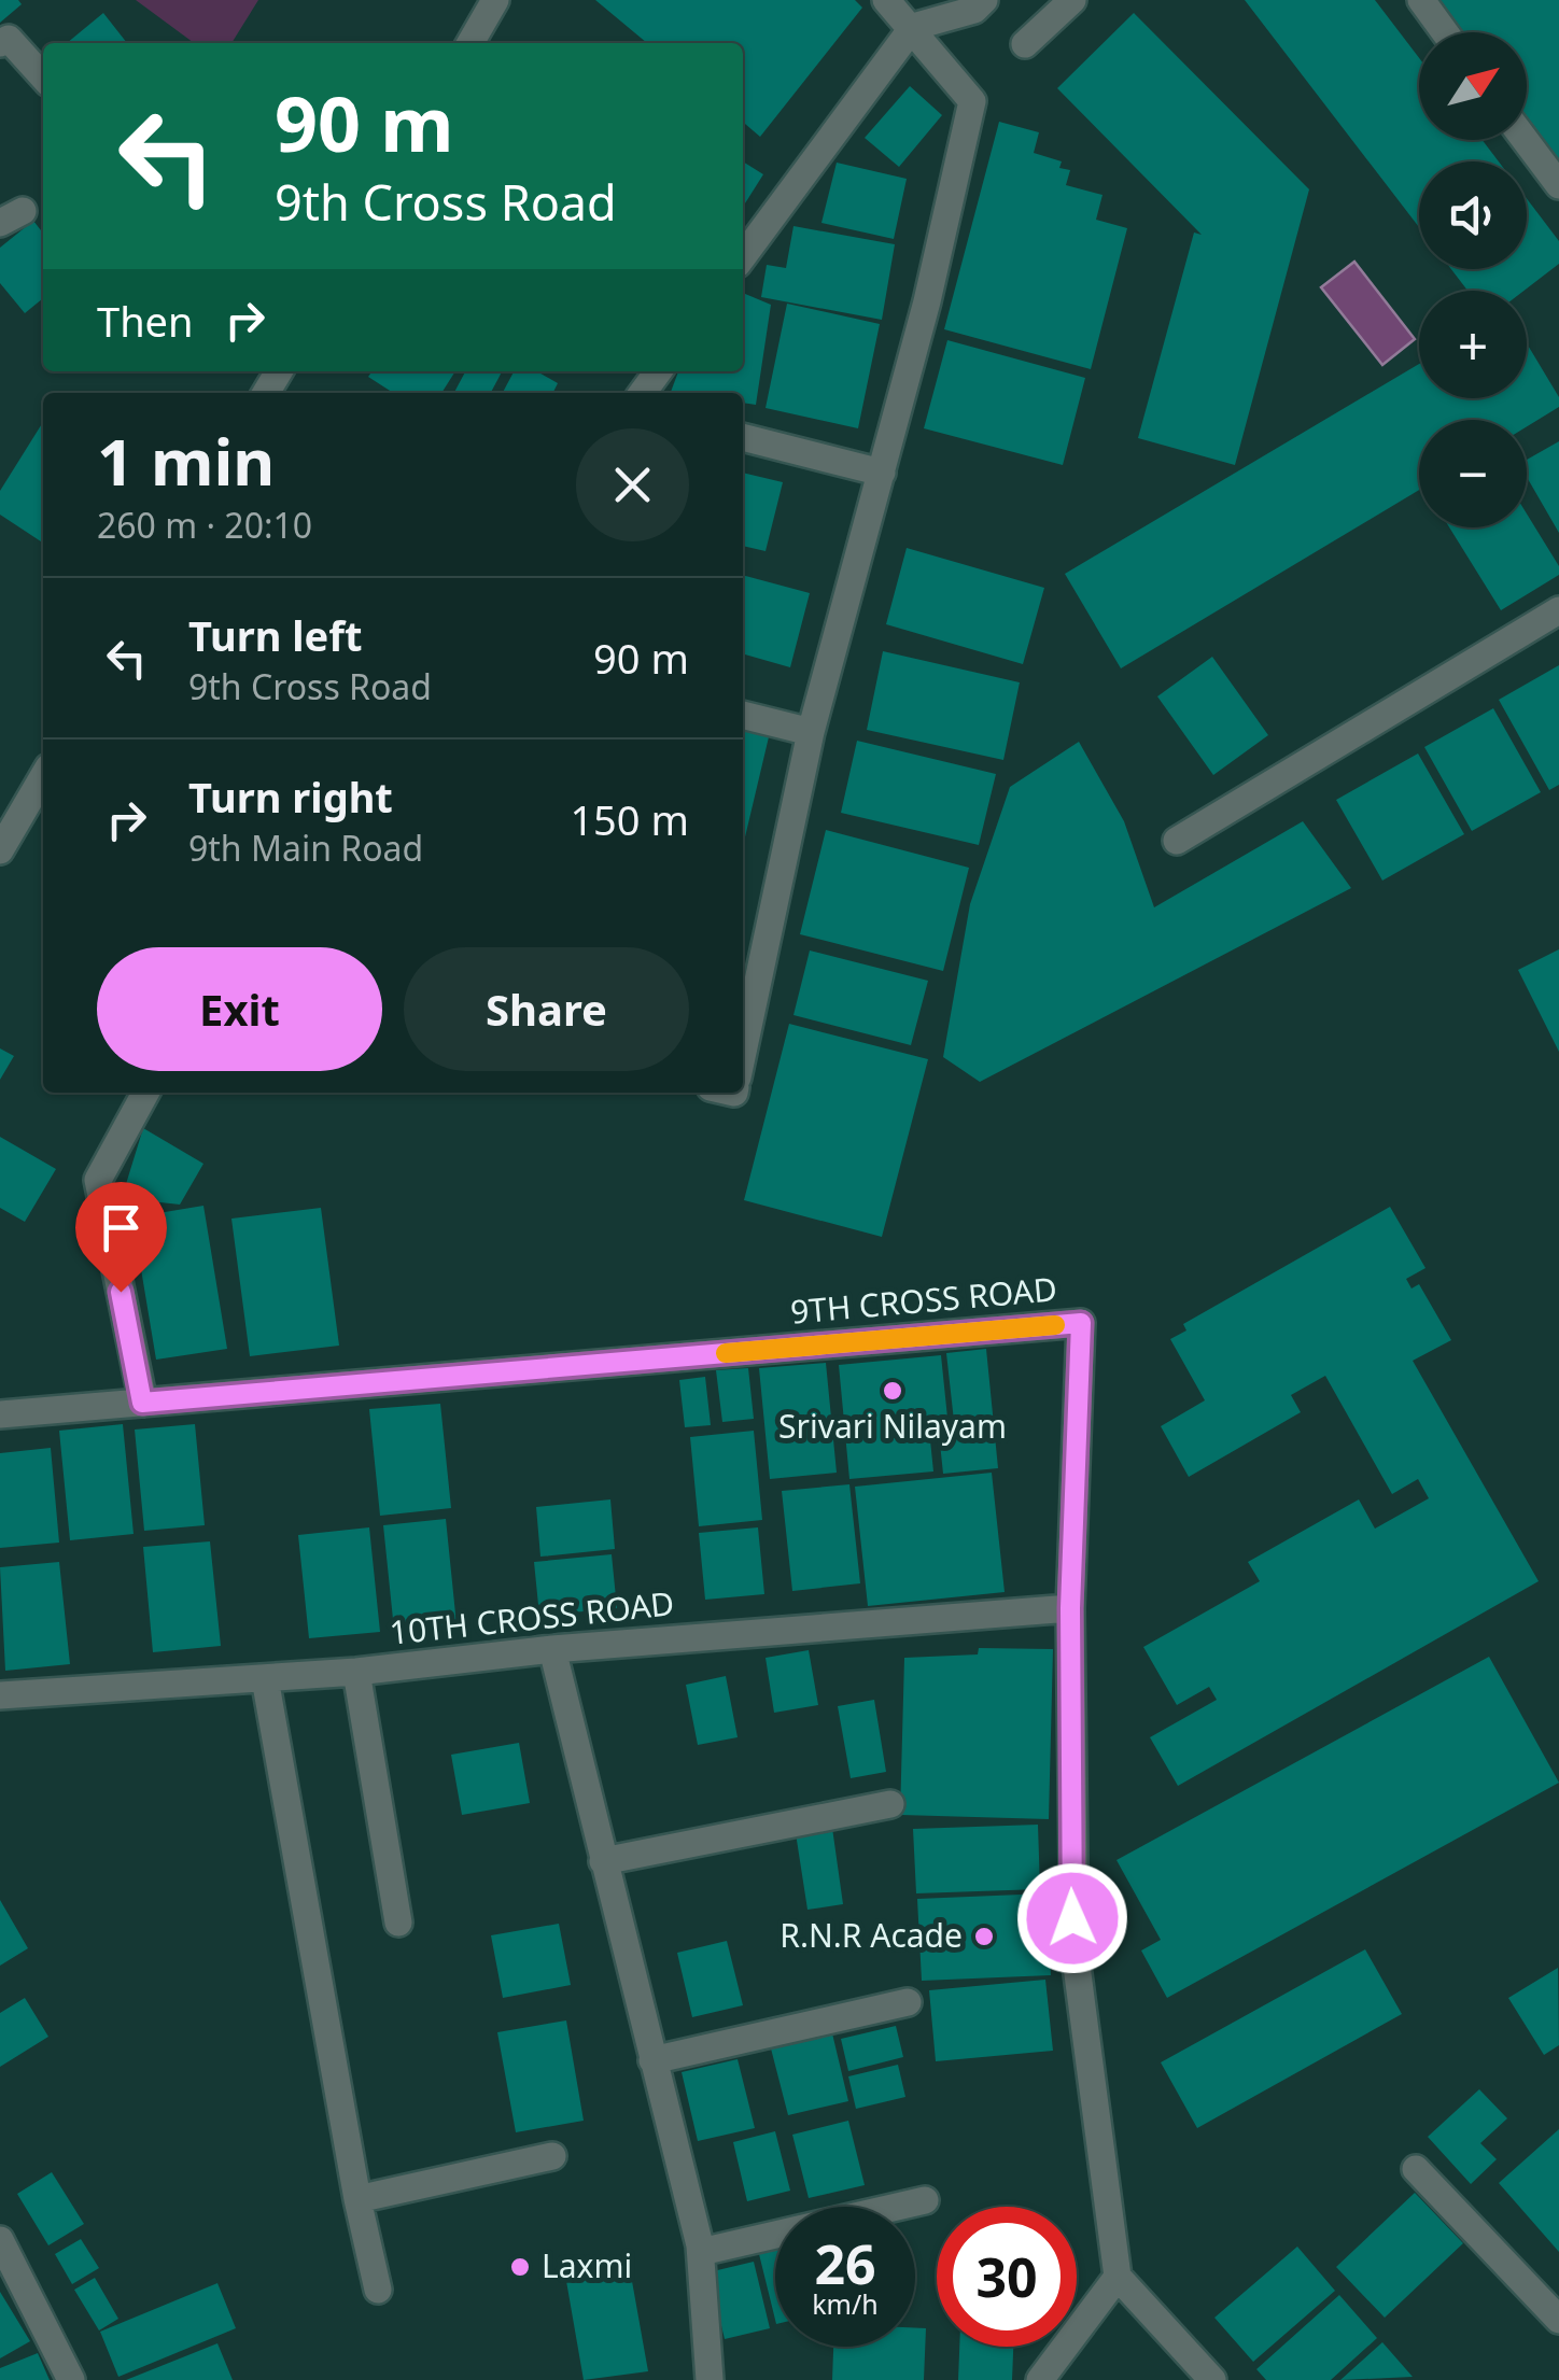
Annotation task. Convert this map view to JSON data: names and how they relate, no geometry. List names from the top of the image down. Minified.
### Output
{"streets":{"street":["9TH CROSS ROAD","10TH CROSS ROAD"]},"crossings":[["9TH CROSS ROAD","10TH CROSS ROAD"]],"places":["Srivari Nilayam","R.N.R Acade","Laxmi"],"north":"top right","page":{"map_buttons":["+","−"],"turn":["90 m","9th Cross Road"],"then":"Then","heading":["1 min","260 m · 20:10"],"list":[{"name":"Turn left","note":"9th Cross Road","value":"90 m"},{"name":"Turn right","note":"9th Main Road","value":"150 m"}],"buttons":["Exit","Share"],"speed":"26 km/h","limit":"30"}}
